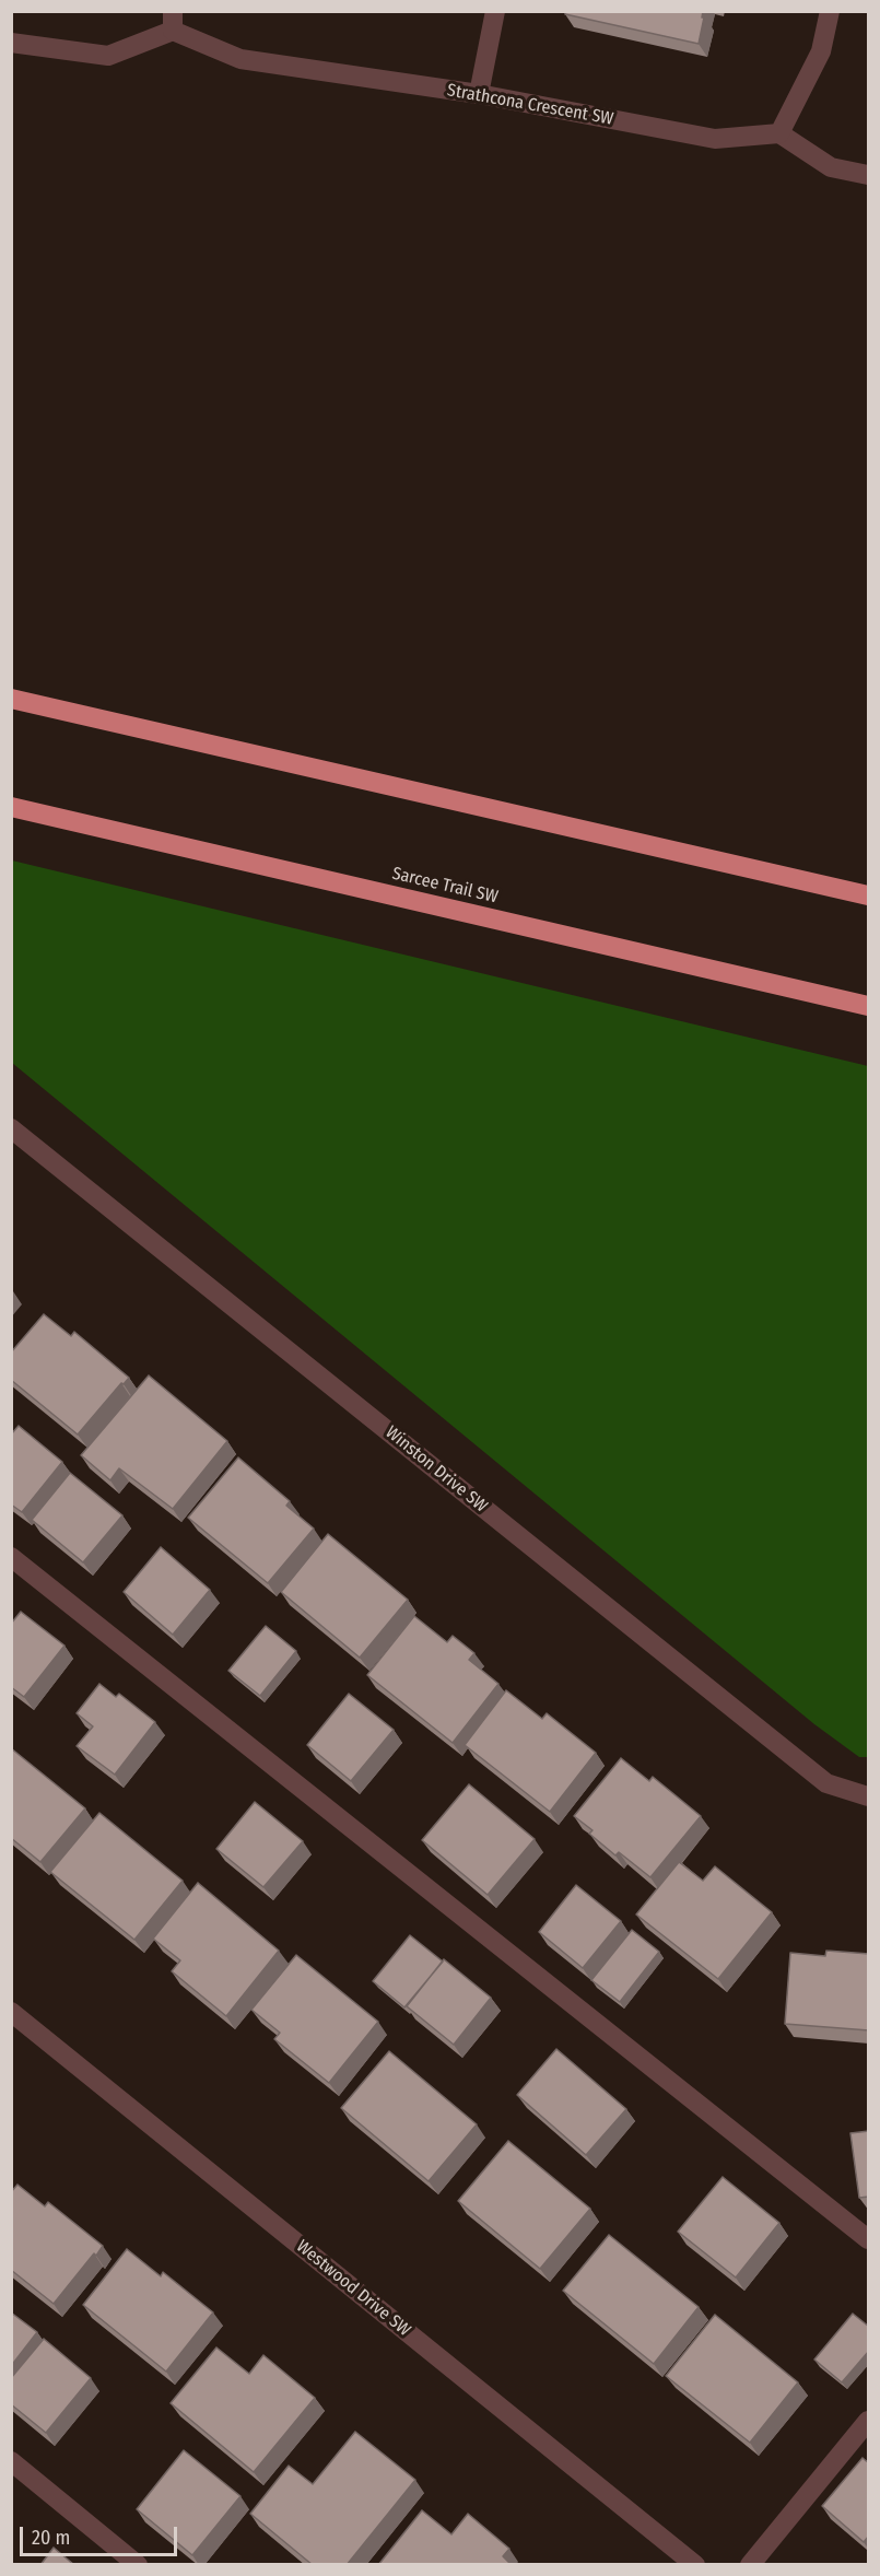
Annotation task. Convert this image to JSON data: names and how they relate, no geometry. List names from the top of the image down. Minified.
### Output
{"streets":{"highway":["Sarcee Trail SW"],"street":["Strathcona Crescent SW","Winston Drive SW","Westwood Drive SW"]},"scale_bar":"20 m"}
